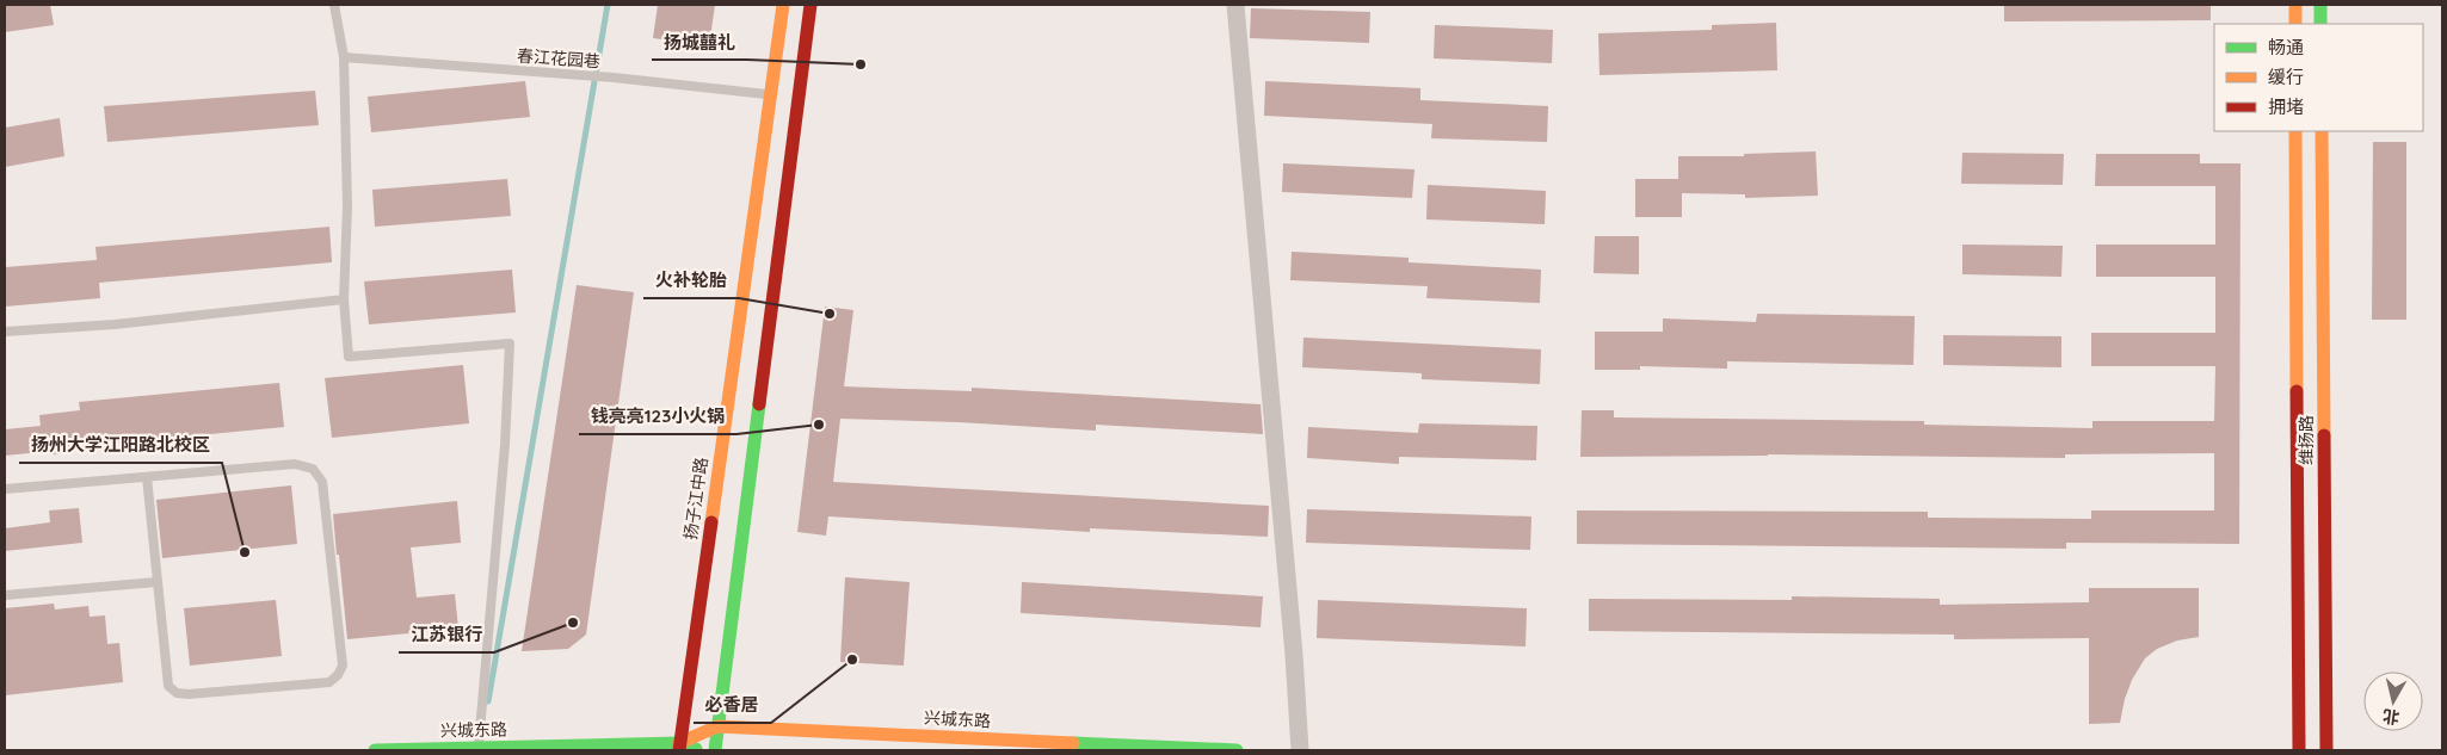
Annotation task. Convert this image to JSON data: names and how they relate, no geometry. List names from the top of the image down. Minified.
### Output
{"streets":{"main road":["维扬路","扬子江中路","兴城东路"],"lane":["春江花园巷"]},"crossings":[["春江花园巷","扬子江中路"],["扬子江中路","兴城东路"]],"places":["扬城囍礼","火补轮胎","钱亮亮123小火锅","扬州大学江阳路北校区","江苏银行","必香居"],"legend":["畅通","缓行","拥堵"],"north":"bottom"}
